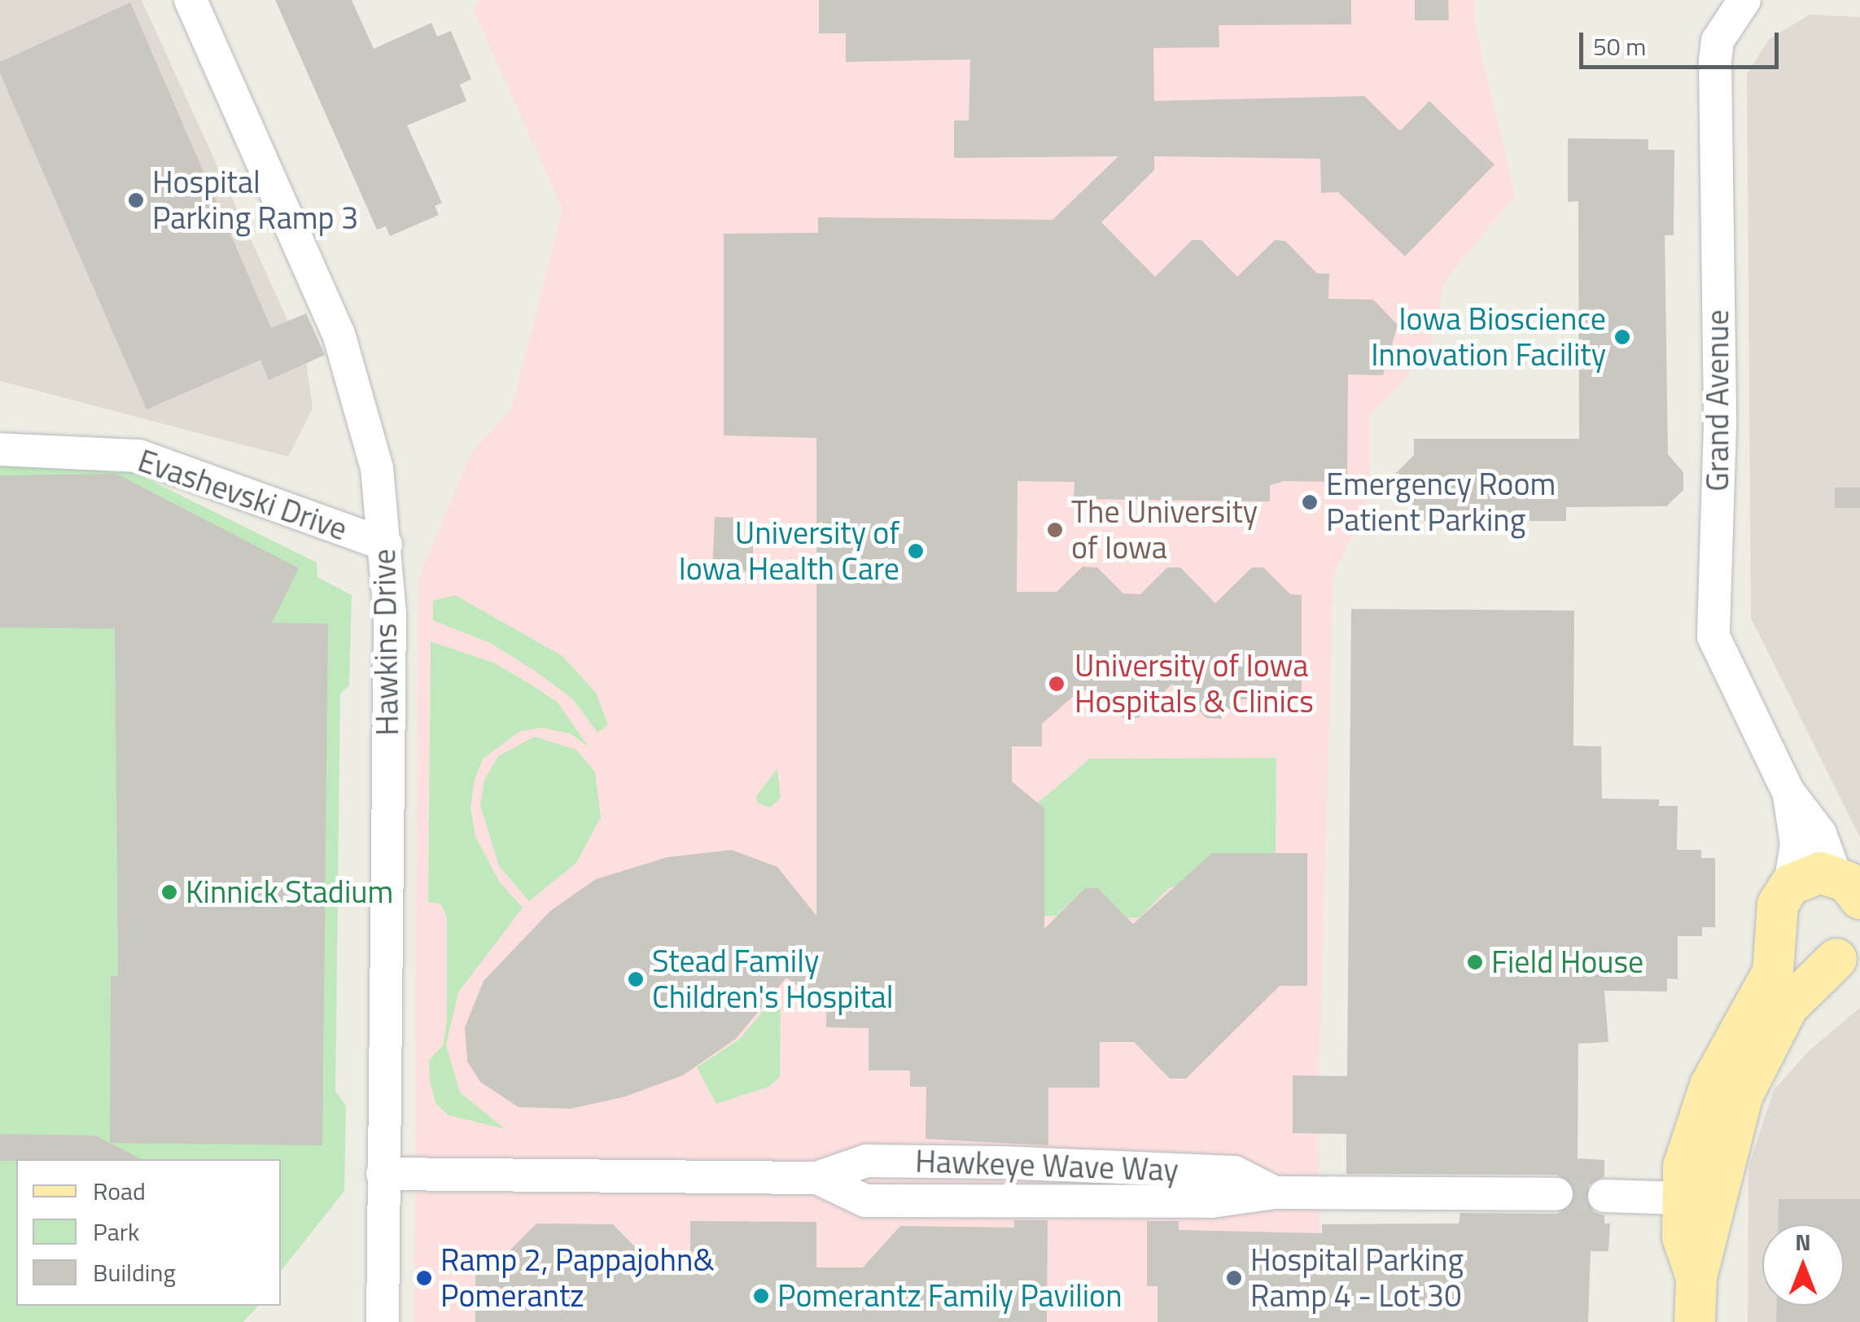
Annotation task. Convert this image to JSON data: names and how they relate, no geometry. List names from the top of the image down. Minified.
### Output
{"streets":{"street":["Grand Avenue","Evashevski Drive","Hawkins Drive","Hawkeye Wave Way"]},"crossings":[["Evashevski Drive","Hawkins Drive"],["Hawkins Drive","Hawkeye Wave Way"]],"places":["Hospital Parking Ramp 3","Iowa Bioscience Innovation Facility","Emergency Room Patient Parking","The University of Iowa","University of Iowa Health Care","University of Iowa Hospitals & Clinics","Kinnick Stadium","Field House","Stead Family Children's Hospital","Ramp 2, Pappajohn& Pomerantz","Hospital Parking Ramp 4 - Lot 30","Pomerantz Family Pavilion"],"legend":["Road","Park","Building"],"scale_bar":"50 m","north":"top"}
